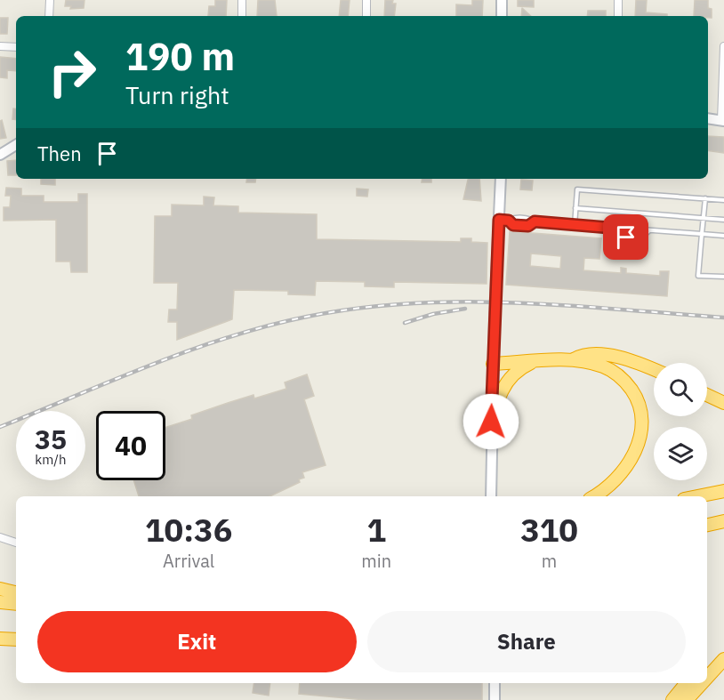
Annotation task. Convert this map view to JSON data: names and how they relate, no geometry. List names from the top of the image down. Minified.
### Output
{"page":{"turn":["190 m","Turn right"],"then":"Then","speed":"35 km/h","limit":"40","eta":["10:36","Arrival","1","min","310","m"],"buttons":["Exit","Share"]}}
